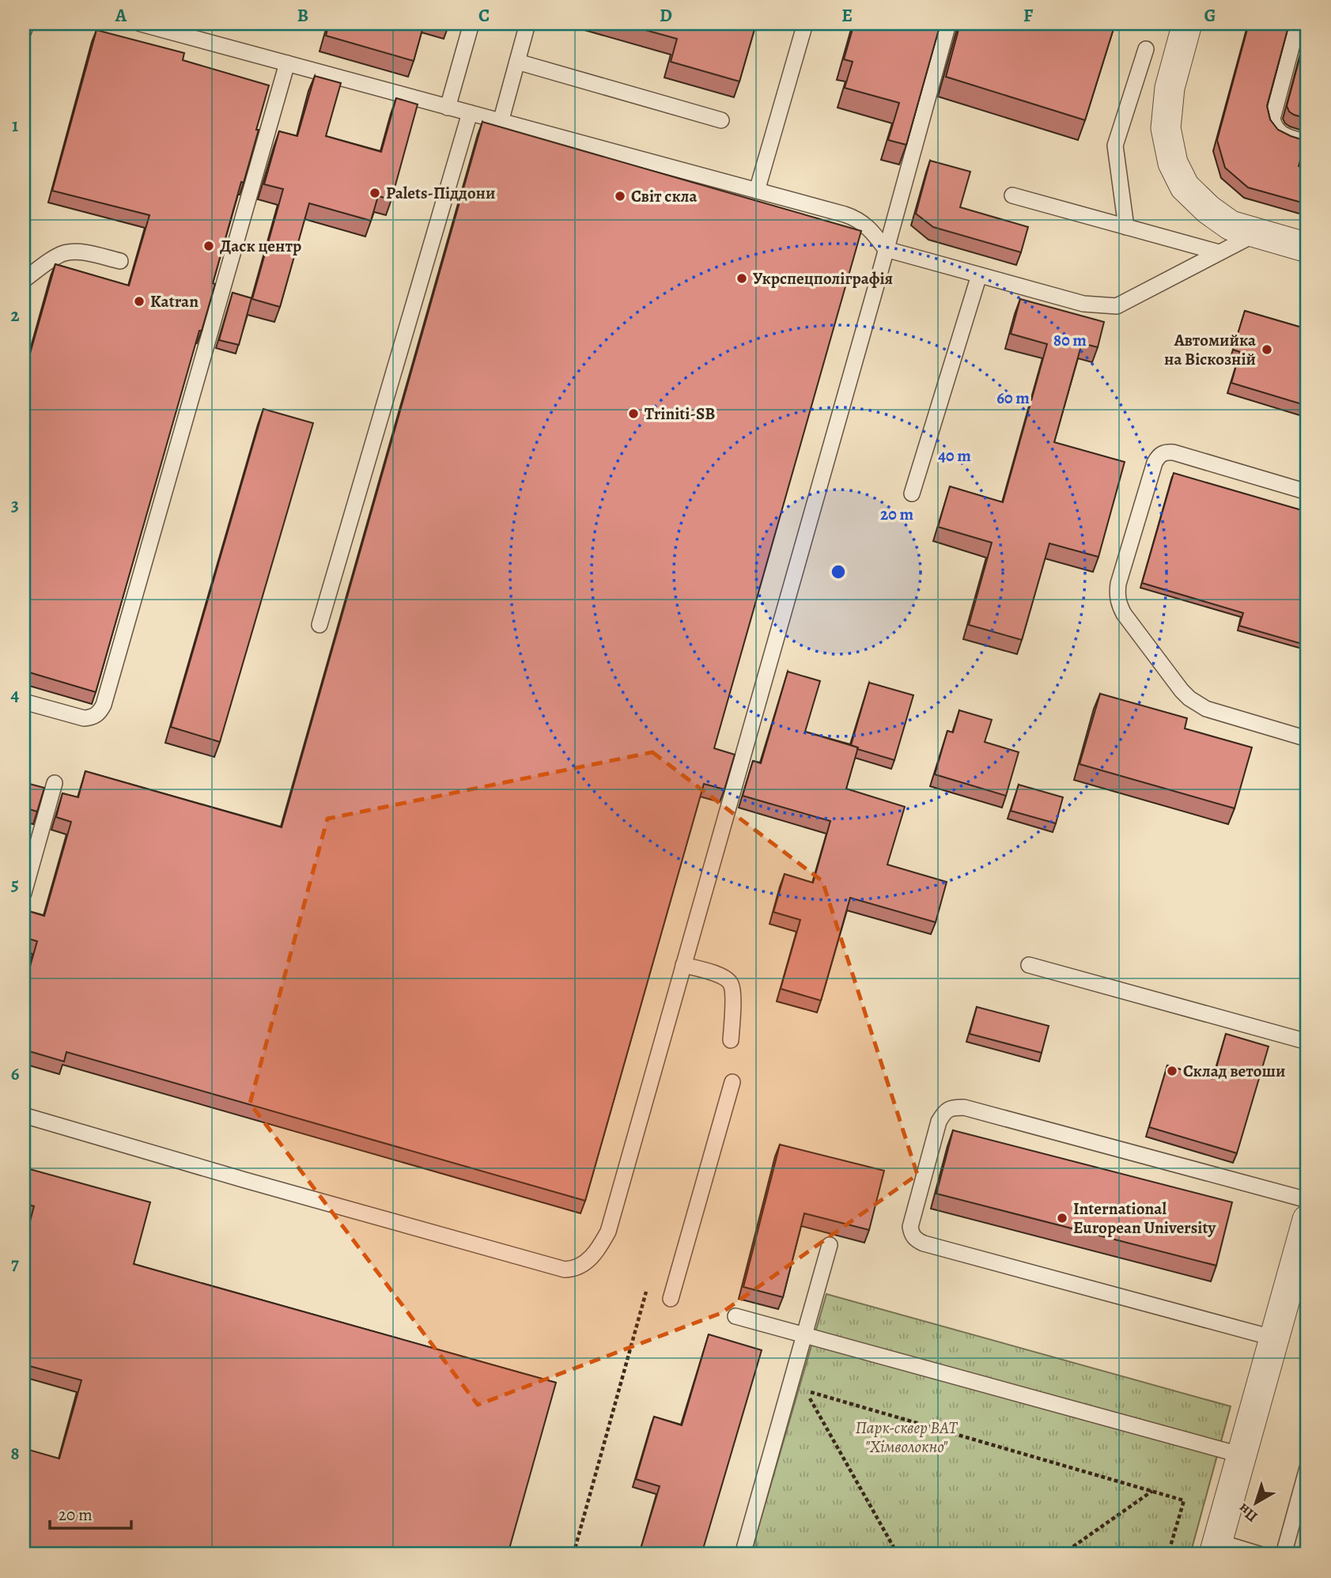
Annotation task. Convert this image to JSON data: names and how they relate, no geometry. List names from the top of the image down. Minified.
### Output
{"parks":["Парк-сквер ВАТ \"Хімволокно\""],"places":["Palets-Піддони","Світ скла","Даск центр","Укрспецполіграфія","Katran","Автомийка на Віскозній","Triniti-SB","Склад ветоши","International European University"],"scale_bar":"20 m","north":"bottom left","grid":{"columns":["A","B","C","D","E","F","G"],"rows":["1","2","3","4","5","6","7","8"]},"rings":["80 m","60 m","40 m","20 m"]}
